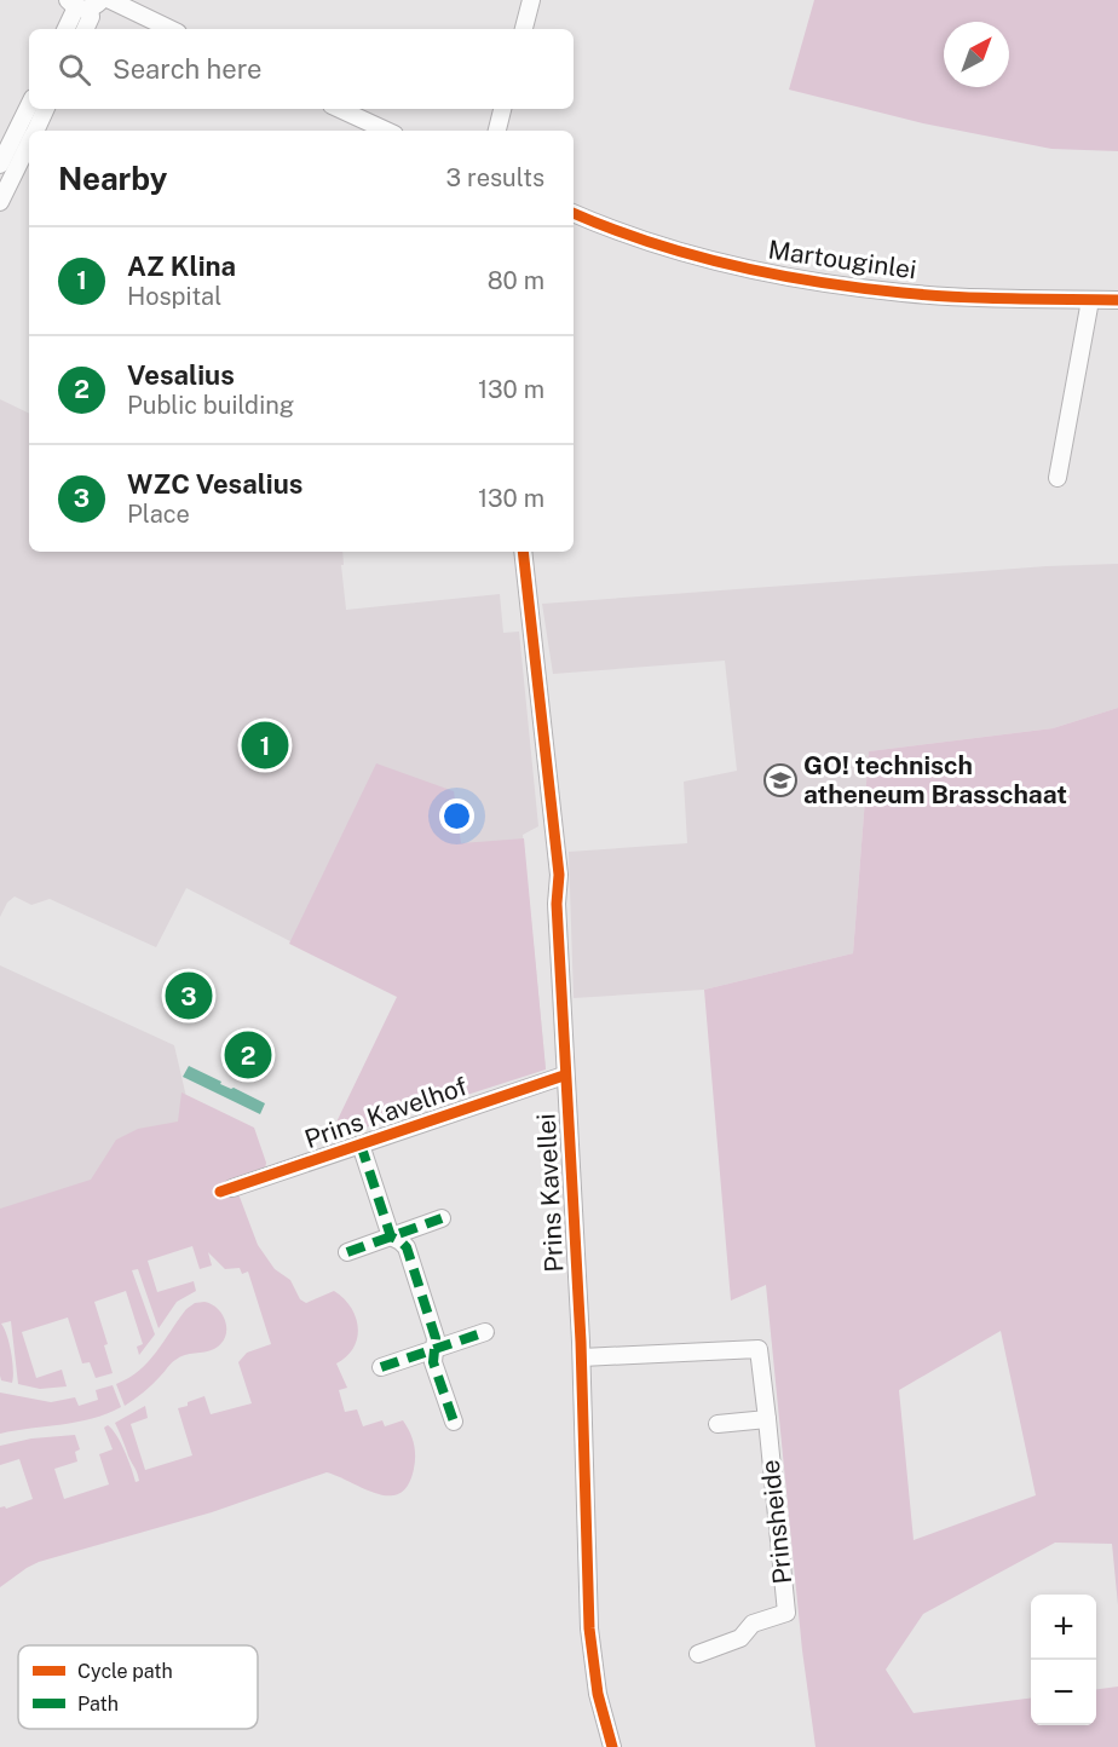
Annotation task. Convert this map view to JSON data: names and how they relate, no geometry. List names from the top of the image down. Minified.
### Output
{"streets":{"street":["Martouginlei","Prins Kavelhof","Prins Kavellei","Prinsheide"]},"crossings":[["Prins Kavelhof","Prins Kavellei"],["Prins Kavellei","Prinsheide"]],"places":{"school or university":["GO! technisch atheneum Brasschaat"]},"legend":["Cycle path","Path"],"north":"top right","page":{"search":"Search here","heading":["Nearby","3 results"],"list":[{"mark":"1","name":"AZ Klina","note":"Hospital","value":"80 m"},{"mark":"2","name":"Vesalius","note":"Public building","value":"130 m"},{"mark":"3","name":"WZC Vesalius","note":"Place","value":"130 m"}],"pins":["1","3","2"],"map_buttons":["+","−"]}}
